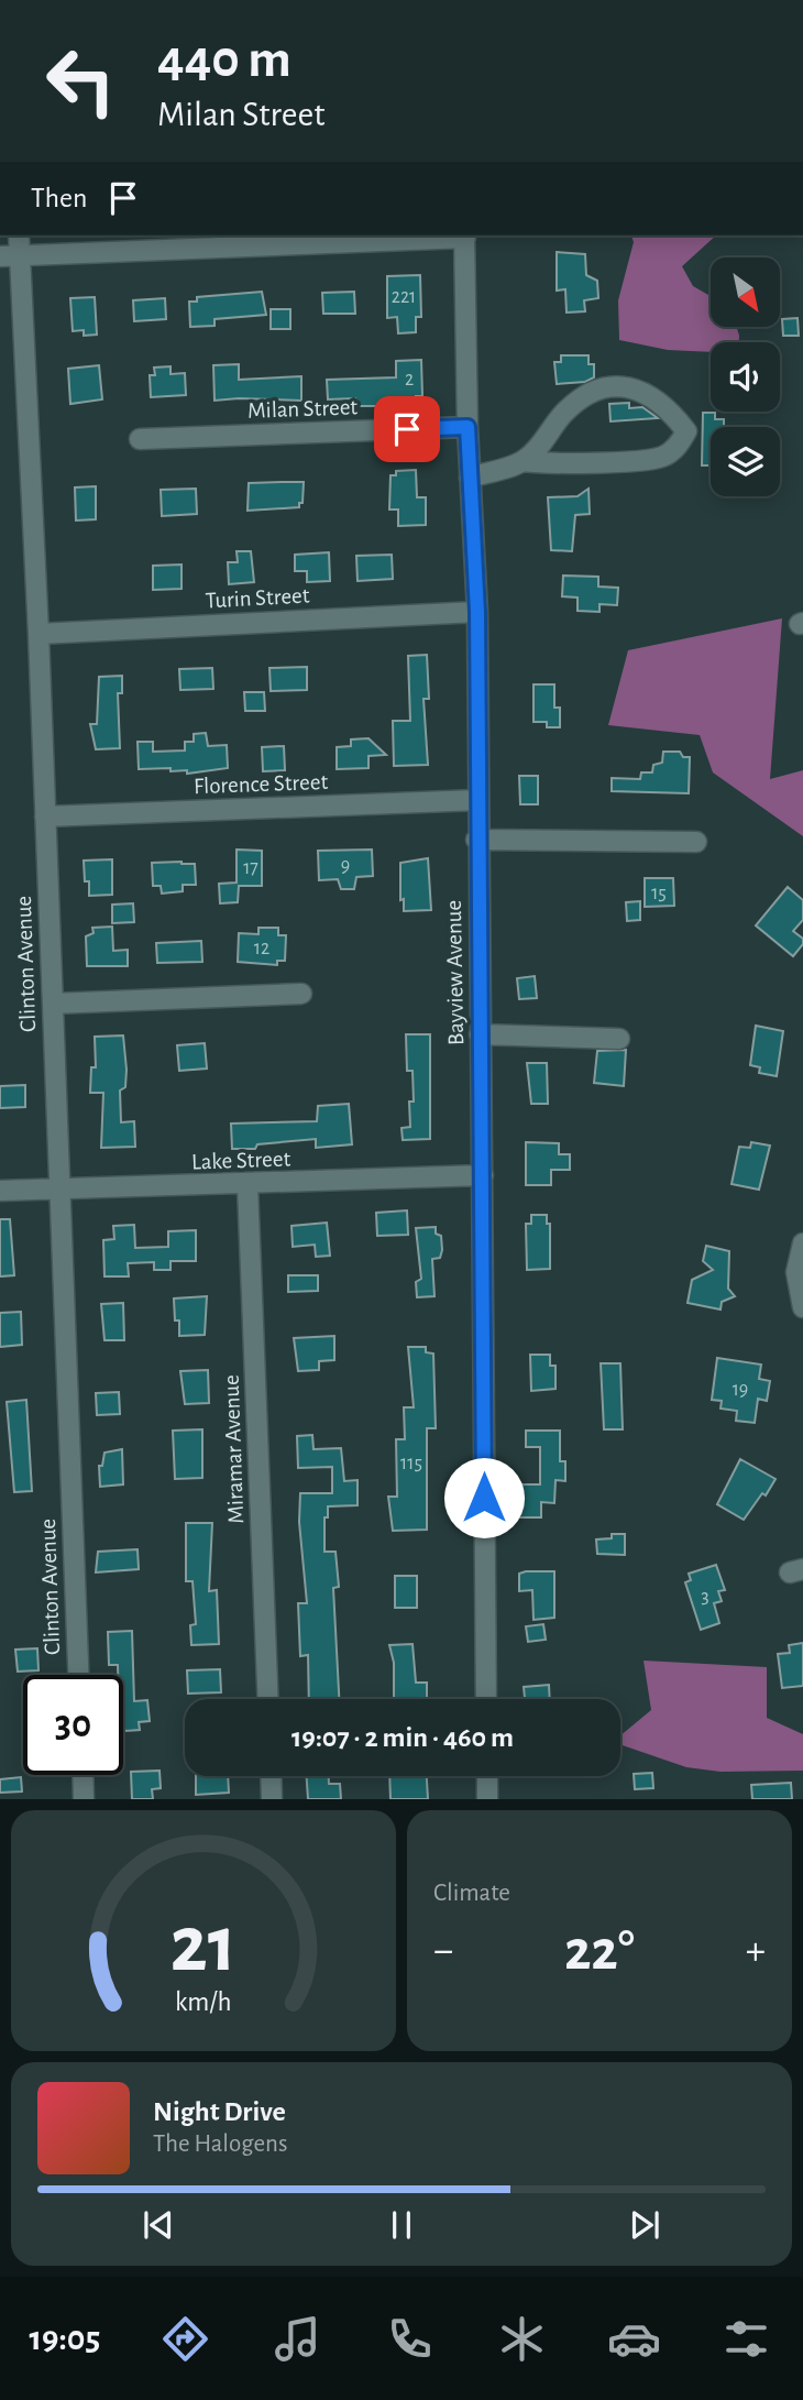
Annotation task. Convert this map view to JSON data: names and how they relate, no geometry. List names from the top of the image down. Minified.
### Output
{"streets":{"street":["Milan Street","Turin Street","Florence Street","Clinton Avenue","Bayview Avenue","Lake Street","Miramar Avenue"]},"crossings":[["Milan Street","Bayview Avenue"],["Turin Street","Clinton Avenue"],["Turin Street","Bayview Avenue"],["Florence Street","Clinton Avenue"],["Florence Street","Bayview Avenue"],["Clinton Avenue","Lake Street"],["Bayview Avenue","Lake Street"],["Lake Street","Miramar Avenue"]],"house_numbers":["221","2","9","17","15","12","19","115","3"],"north":"bottom right","page":{"turn":["440 m","Milan Street"],"then":"Then","limit":"30","trip":"19:07 · 2 min · 460 m","tile":"Climate","heat":["−","22°","+"],"song":["Night Drive","The Halogens"],"tabs":"19:05","gauge":["21","km/h"]}}
